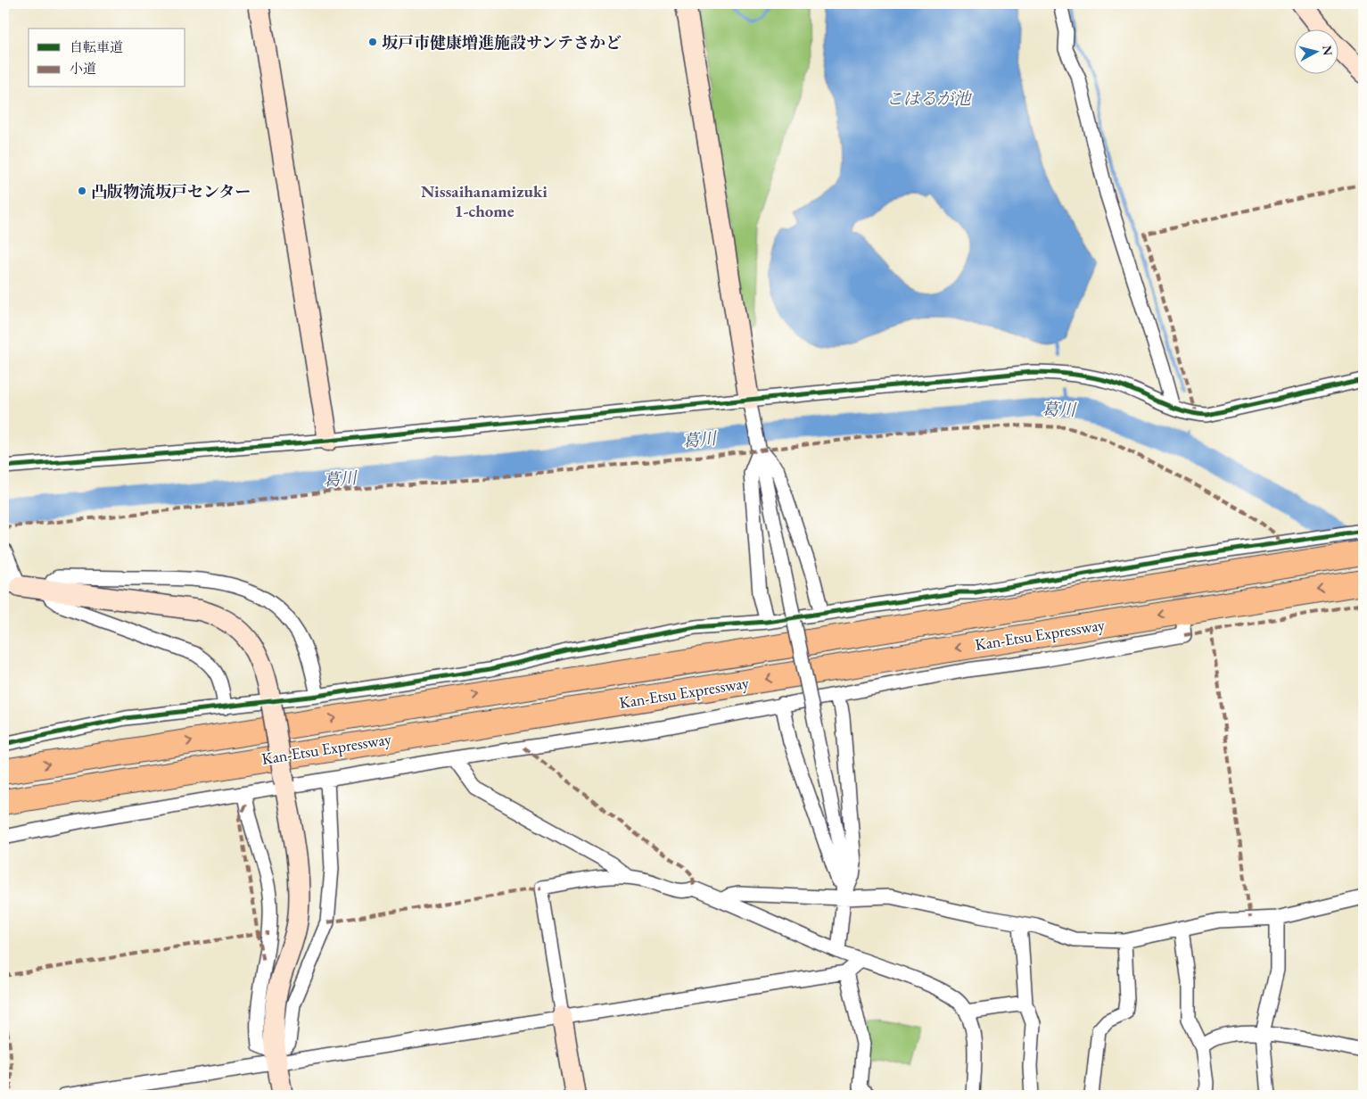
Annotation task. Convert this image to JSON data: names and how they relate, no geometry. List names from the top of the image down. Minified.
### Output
{"streets":{"highway":["Kan-Etsu Expressway"]},"districts":["Nissaihanamizuki 1-chome"],"water":["こはるが池","葛川"],"places":["坂戸市健康増進施設サンテさかど","凸版物流坂戸センター"],"legend":["自転車道","小道"],"north":"right"}
